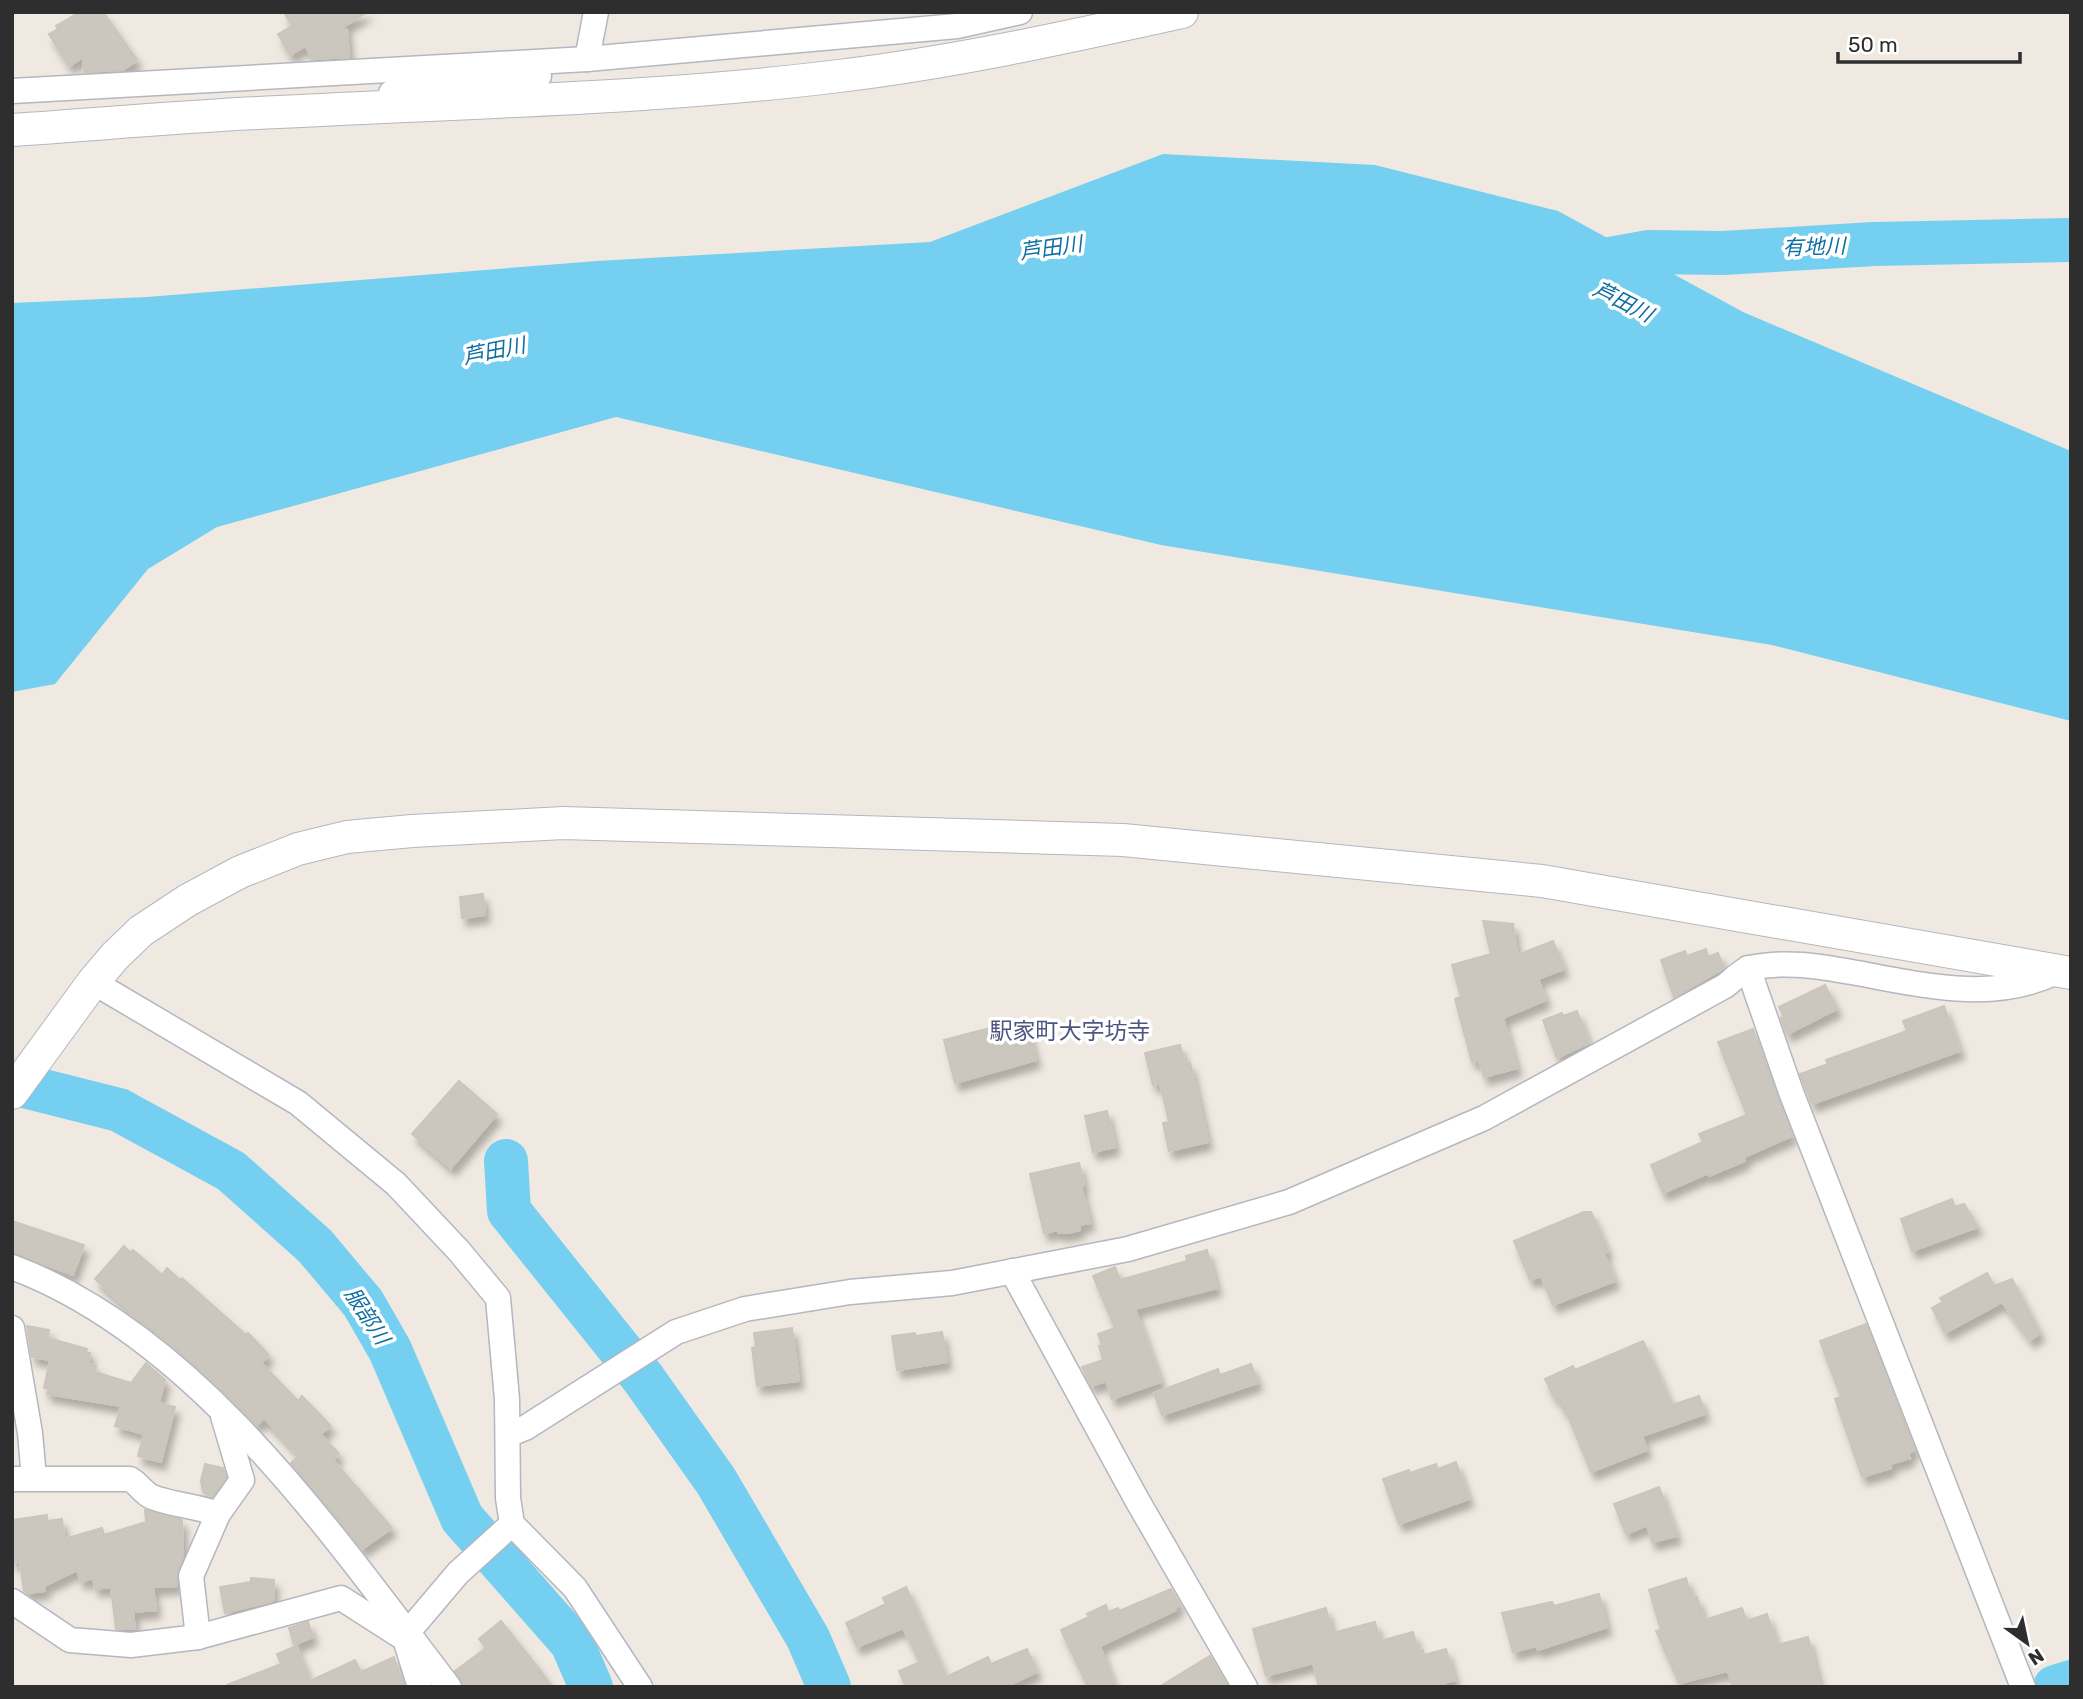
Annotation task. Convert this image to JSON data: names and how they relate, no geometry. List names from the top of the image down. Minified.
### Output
{"districts":["駅家町大字坊寺"],"water":["有地川","芦田川","服部川"],"scale_bar":"50 m","north":"bottom right"}
